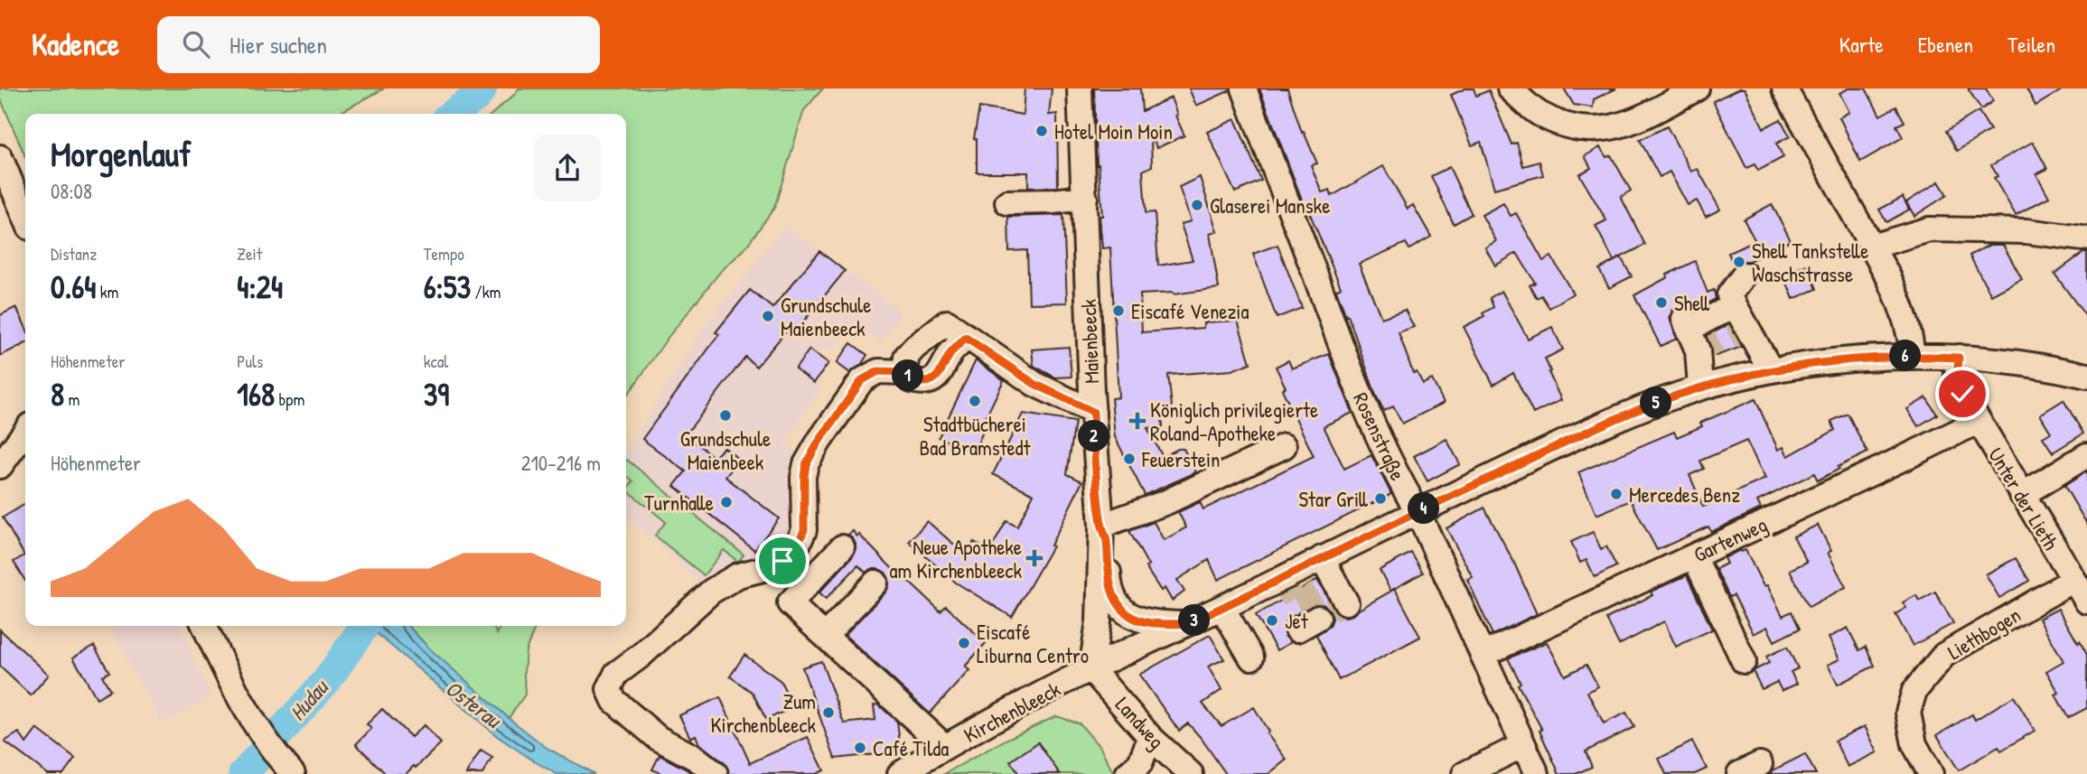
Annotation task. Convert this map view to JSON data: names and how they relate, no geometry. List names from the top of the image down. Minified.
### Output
{"streets":{"street":["Maienbeeck","Rosenstraße","Unter der Lieth","Gartenweg","Liethbogen","Kirchenbleeck","Landweg"]},"crossings":[["Maienbeeck","Kirchenbleeck"],["Maienbeeck","Landweg"],["Rosenstraße","Gartenweg"],["Rosenstraße","Kirchenbleeck"],["Unter der Lieth","Gartenweg"],["Unter der Lieth","Liethbogen"],["Unter der Lieth","Kirchenbleeck"],["Kirchenbleeck","Landweg"]],"water":["Hudau","Osterau"],"places":{"other":["Hotel Moin Moin","Glaserei Manske","Shell Tankstelle Waschstrasse","Shell","Eiscafé Venezia","Grundschule Maienbeeck","Stadtbücherei Bad Bramstedt","Grundschule Maienbeek","Feuerstein","Mercedes Benz","Star Grill","Turnhalle","Jet","Eiscafé Liburna Centro","Zum Kirchenbleeck","Café Tilda"],"health":["Königlich privilegierte Roland-Apotheke","Neue Apotheke am Kirchenbleeck"]},"page":{"header":"Kadence","search":"Hier suchen","nav":["Karte","Ebenen","Teilen"],"heading":["Morgenlauf","08:08"],"stats":[["Distanz","0.64 km"],["Zeit","4:24"],["Tempo","6:53 /km"],["Höhenmeter","8 m"],["Puls","168 bpm"],["kcal","39"]],"pins":["6","1","5","2","4","3"],"chart":["Höhenmeter","210–216 m"]}}
